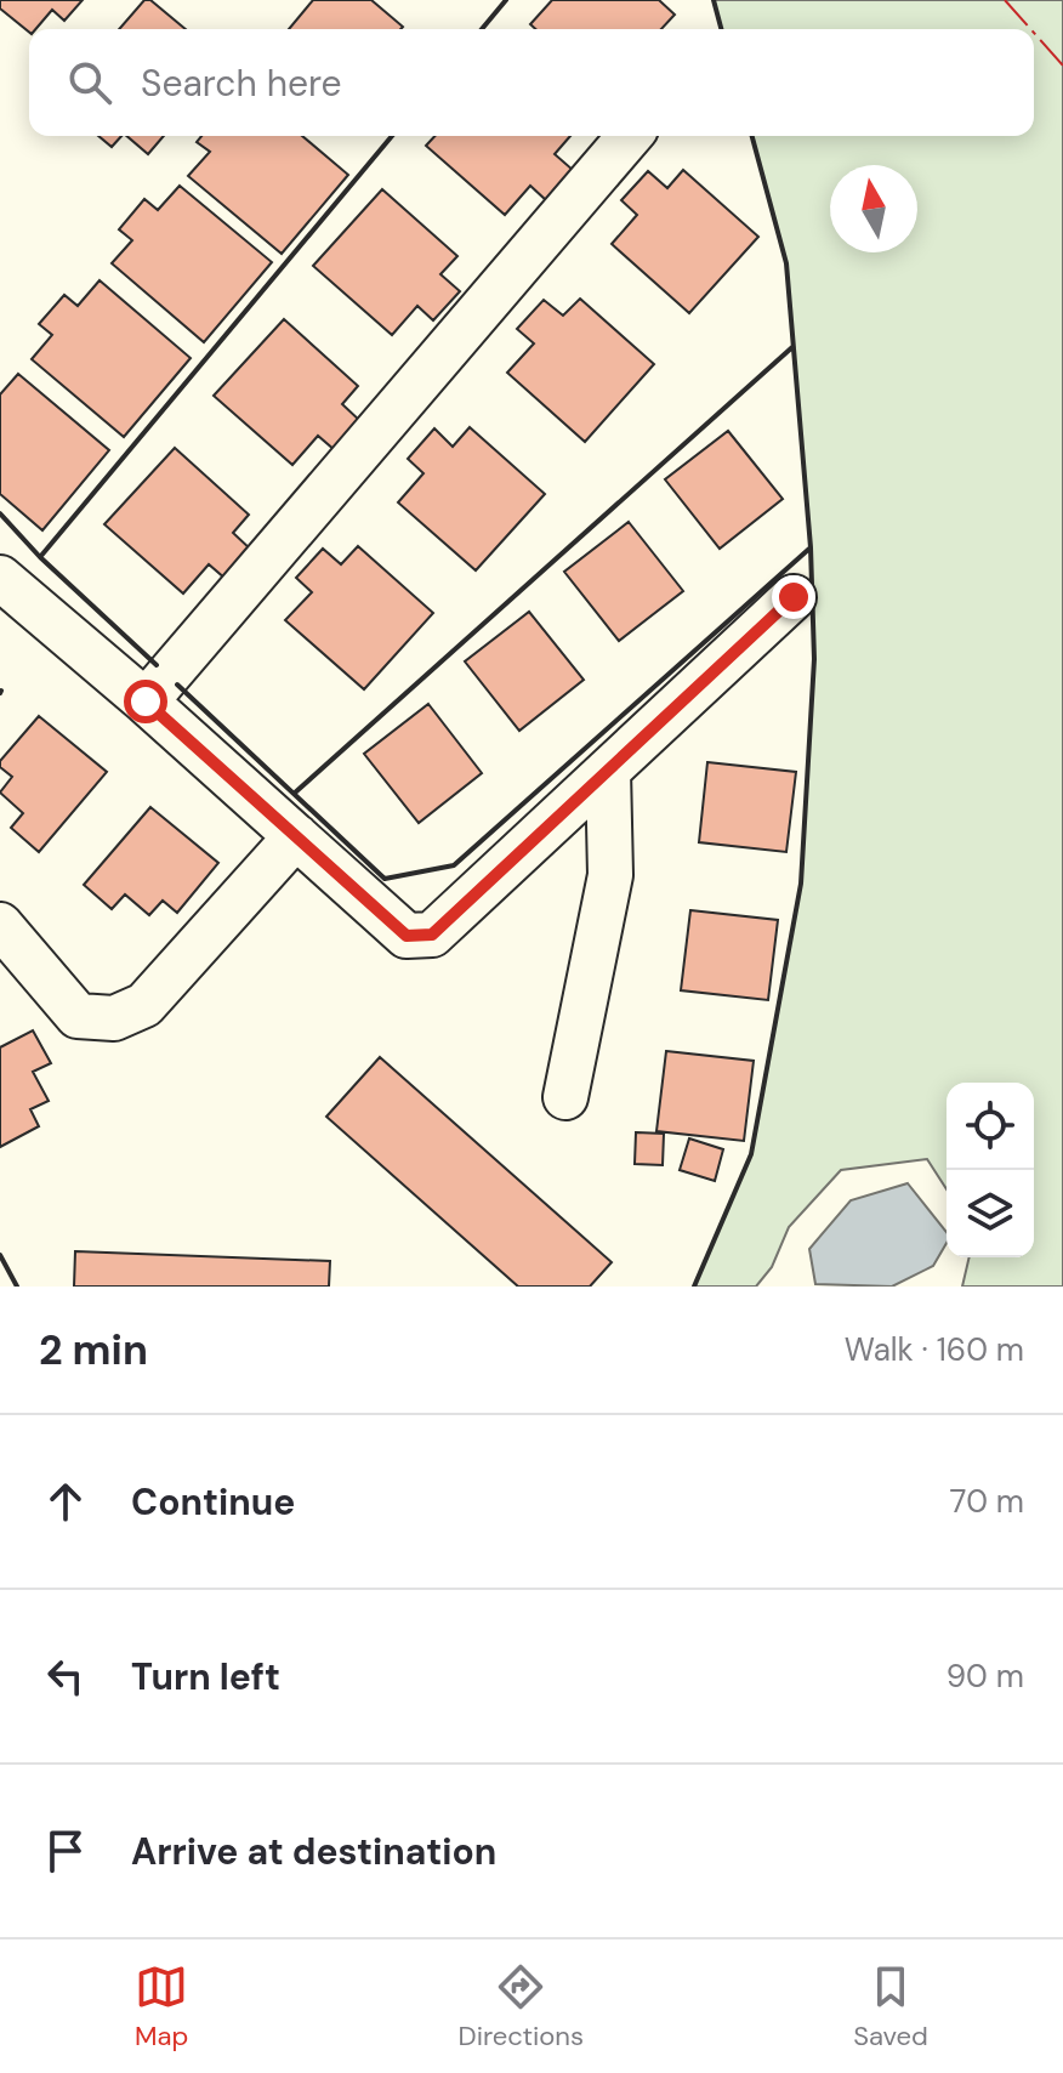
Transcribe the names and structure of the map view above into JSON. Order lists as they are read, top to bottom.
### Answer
{
  "north": "top",
  "page": {
    "search": "Search here",
    "heading": ["2 min", "Walk · 160 m"],
    "list": [
      ["Continue", "70 m"],
      ["Turn left", "90 m"],
      "Arrive at destination"
    ],
    "nav": ["Map", "Directions", "Saved"]
  }
}
